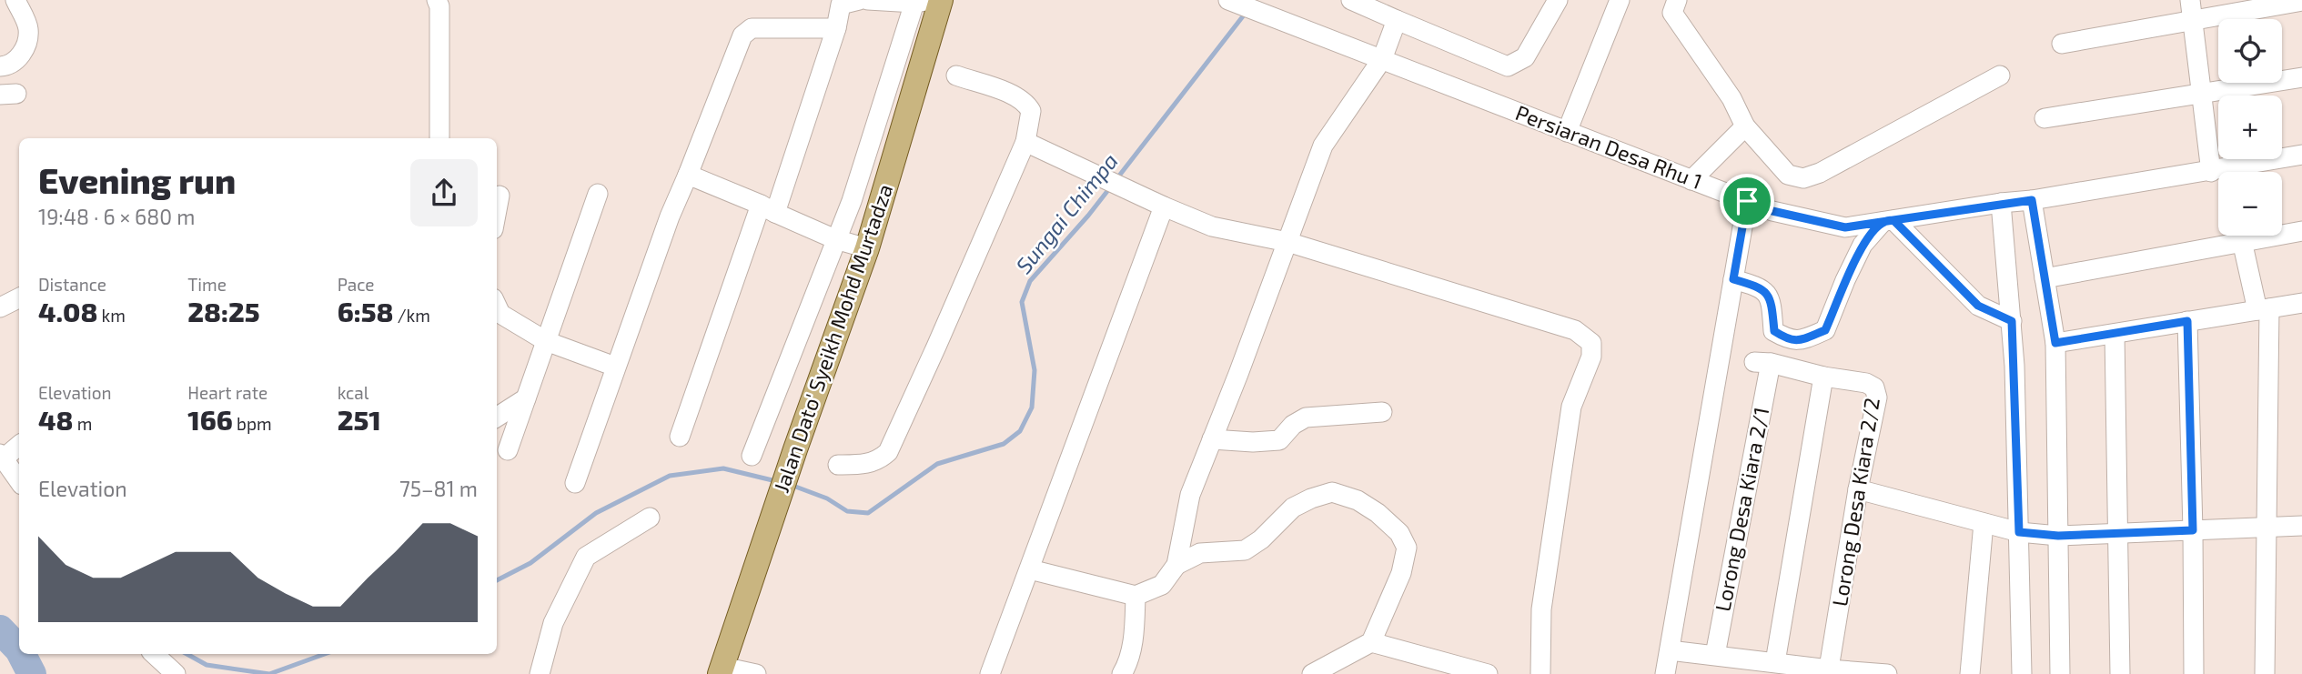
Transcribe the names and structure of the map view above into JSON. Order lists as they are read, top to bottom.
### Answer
{
  "streets": {
    "main road": ["Jalan Dato' Syeikh Mohd Murtadza"],
    "street": ["Persiaran Desa Rhu 1", "Lorong Desa Kiara 2/2", "Lorong Desa Kiara 2/1"]
  },
  "crossings": [
    ["Lorong Desa Kiara 2/2", "Lorong Desa Kiara 2/1"]
  ],
  "water": ["Sungai Chimpa"],
  "page": {
    "map_buttons": ["+", "−"],
    "heading": ["Evening run", "19:48 · 6 × 680 m"],
    "stats": [
      ["Distance", "4.08 km"],
      ["Time", "28:25"],
      ["Pace", "6:58 /km"],
      ["Elevation", "48 m"],
      ["Heart rate", "166 bpm"],
      ["kcal", "251"]
    ],
    "chart": ["Elevation", "75–81 m"]
  }
}
